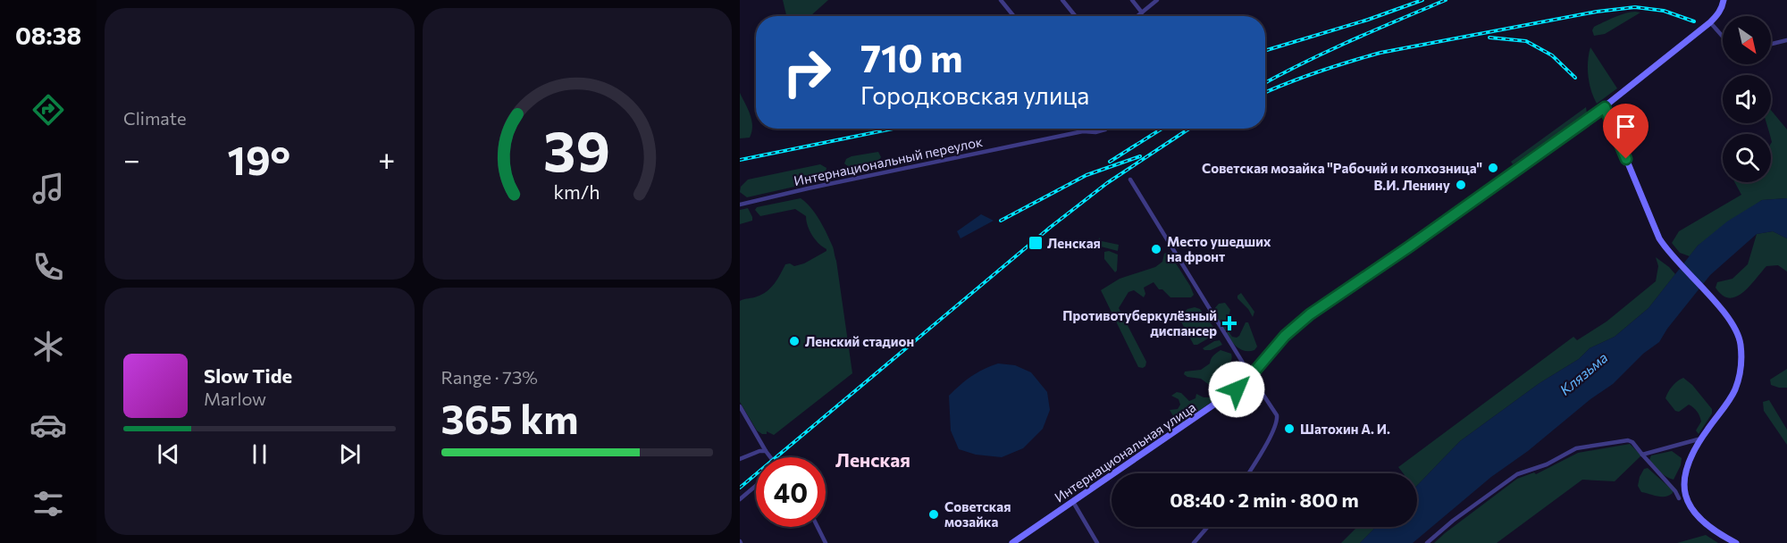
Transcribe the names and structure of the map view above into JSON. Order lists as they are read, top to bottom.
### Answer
{
  "streets": {
    "street": ["Интернациональный переулок", "Интернациональная улица"]
  },
  "districts": ["Ленская"],
  "water": ["Клязьма"],
  "places": {
    "other": [
      "Советская мозайка \"Рабочий и колхозница\"",
      "В.И. Ленину",
      "Место ушедших на фронт",
      "Ленский стадион",
      "Шатохин А. И.",
      "Советская мозайка"
    ],
    "transit": ["Ленская"],
    "health": ["Противотуберкулёзный диспансер"]
  },
  "north": "bottom right",
  "page": {
    "tabs": "08:38",
    "tile": [
      "Climate",
      ["Range · 73%", "365 km"]
    ],
    "turn": ["710 m", "Городковская улица"],
    "heat": ["−", "19°", "+"],
    "song": ["Slow Tide", "Marlow"],
    "limit": "40",
    "trip": "08:40 · 2 min · 800 m",
    "gauge": ["39", "km/h"]
  }
}
